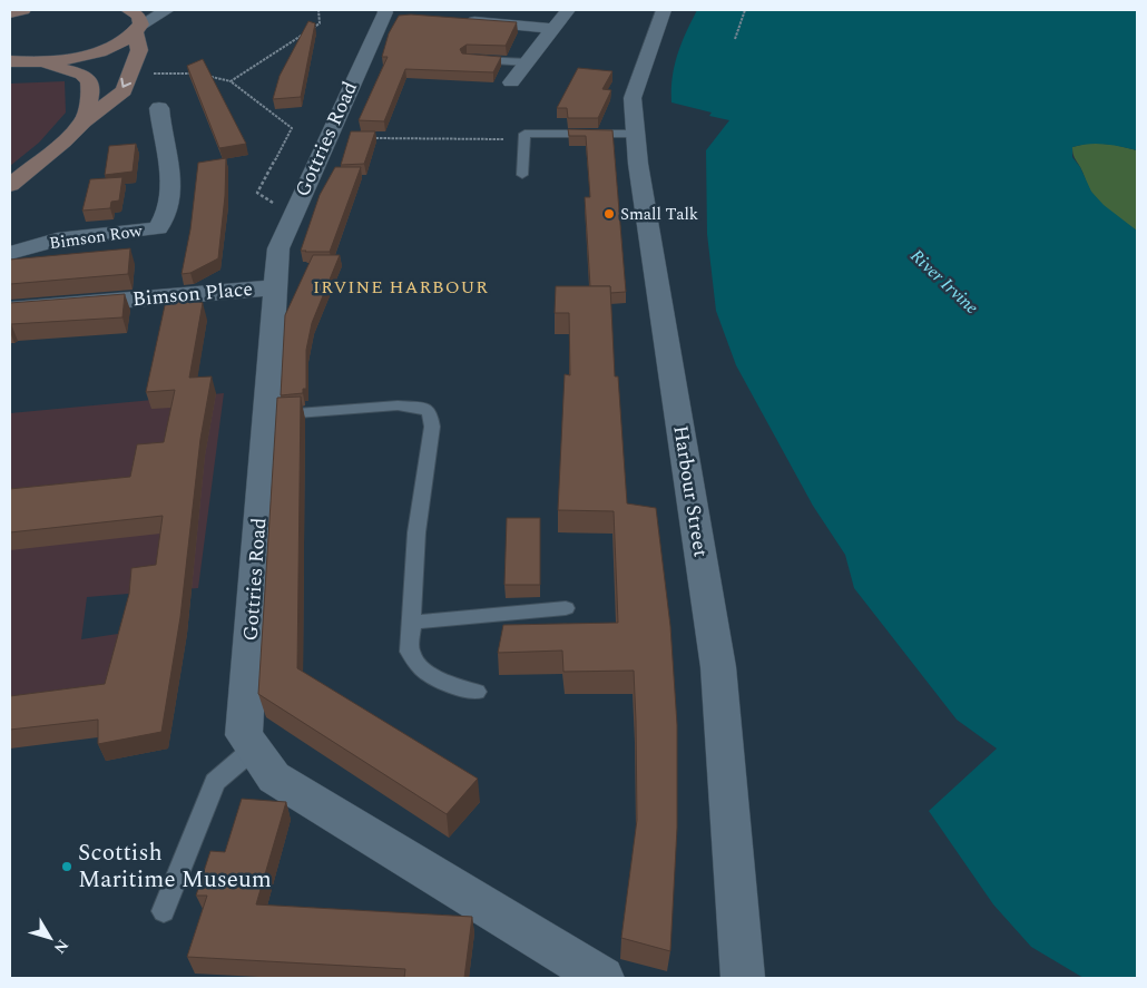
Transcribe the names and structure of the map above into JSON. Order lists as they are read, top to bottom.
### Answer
{
  "streets": {
    "street": [
      "Gottries Road",
      "Bimson Row",
      "Bimson Place",
      "Harbour Street"
    ]
  },
  "crossings": [
    ["Gottries Road", "Bimson Place"]
  ],
  "districts": ["IRVINE HARBOUR"],
  "water": ["River Irvine"],
  "places": ["Small Talk", "Scottish Maritime Museum"],
  "north": "bottom right"
}
